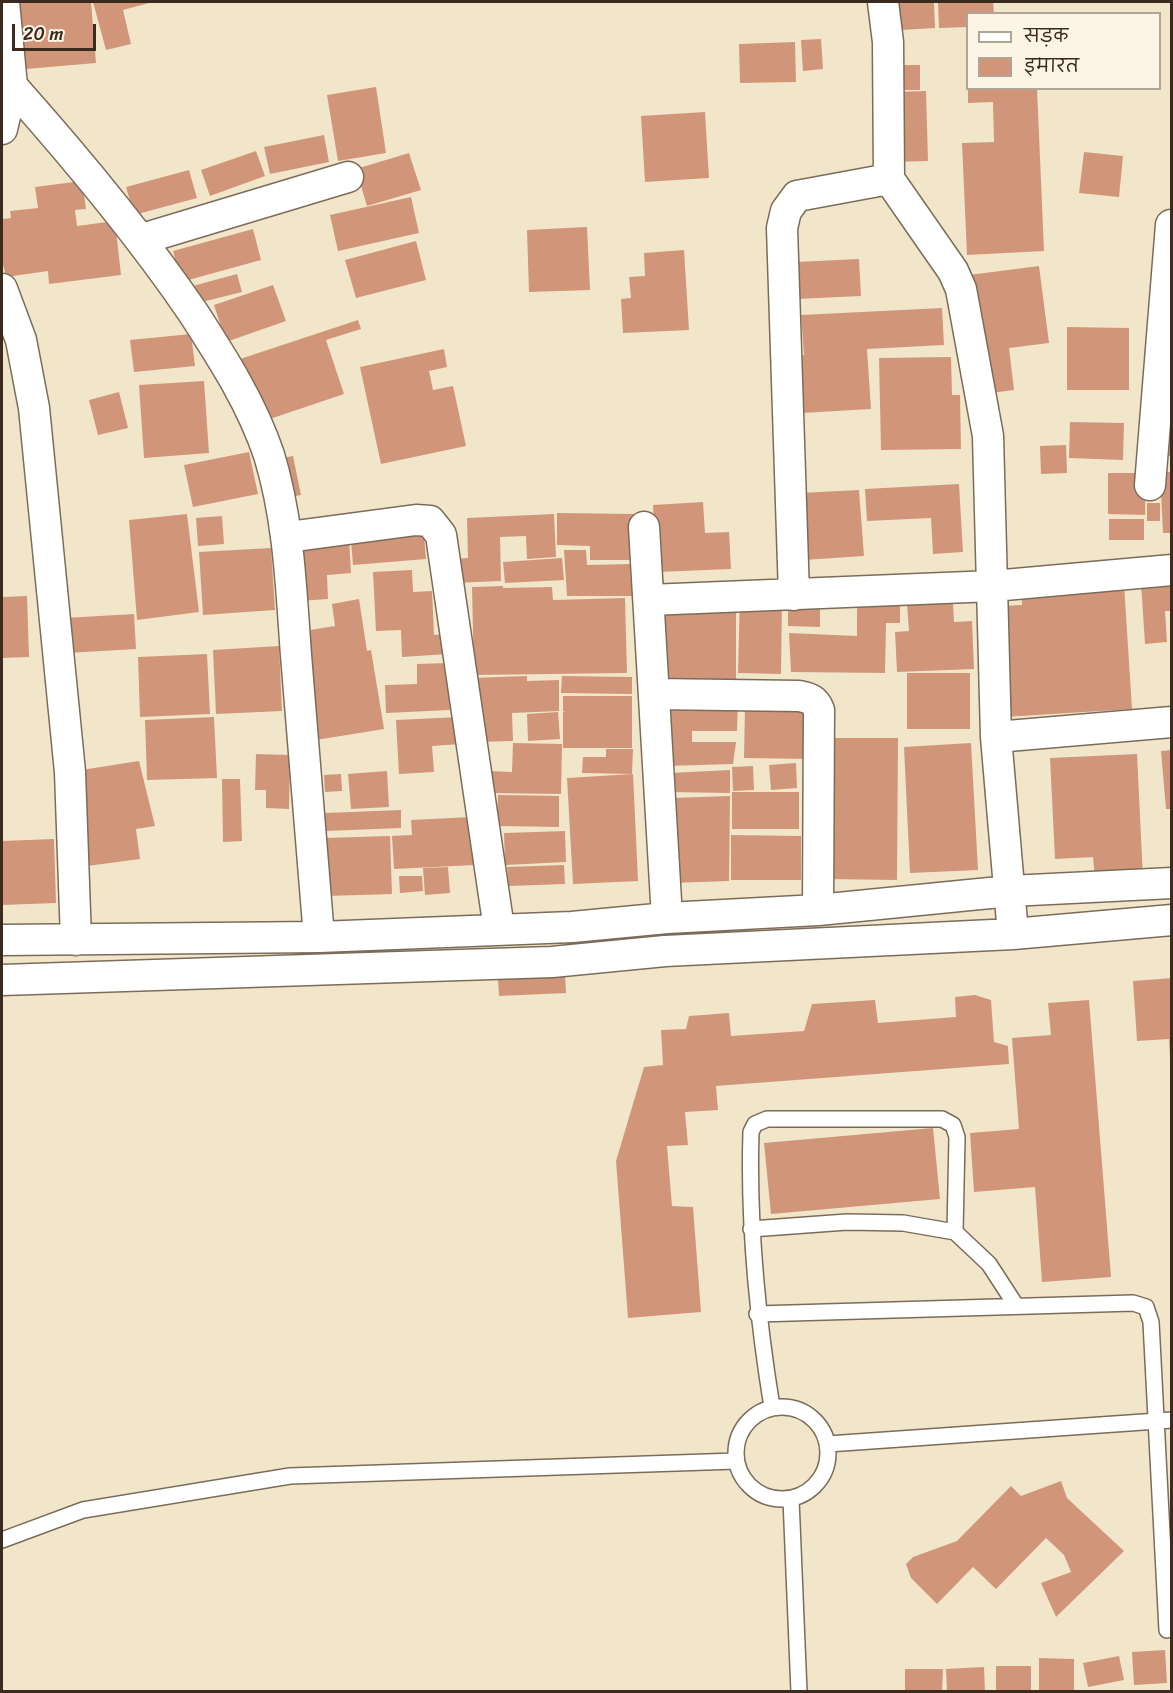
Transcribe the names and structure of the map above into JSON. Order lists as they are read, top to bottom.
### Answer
{
  "legend": ["सड़क", "इमारत"],
  "scale_bar": "20 m"
}
